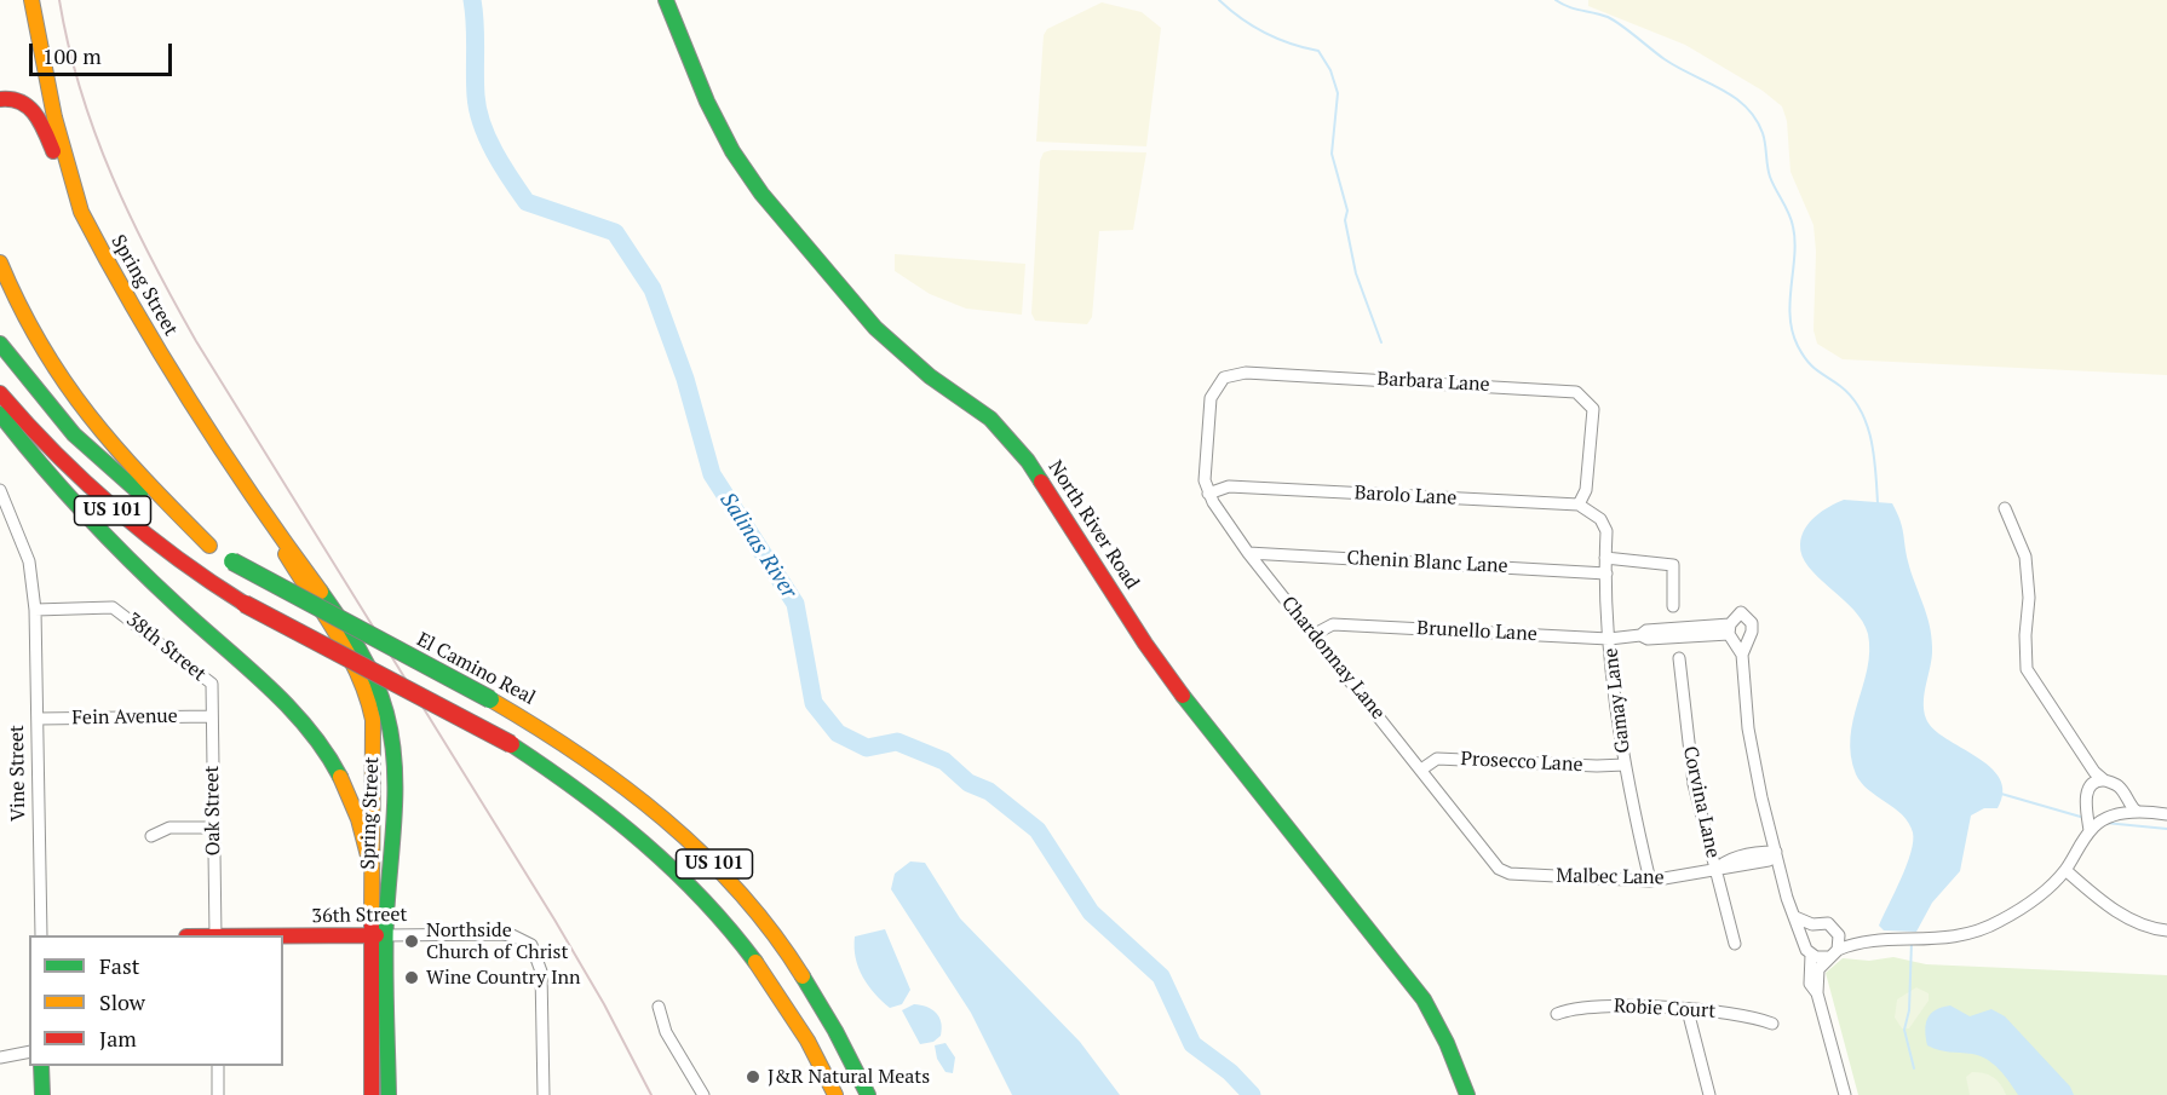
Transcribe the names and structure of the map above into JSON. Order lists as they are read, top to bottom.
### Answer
{
  "streets": {
    "main road": [
      "Spring Street",
      "US 101",
      "North River Road",
      "El Camino Real",
      "36th Street"
    ],
    "street": [
      "Barbara Lane",
      "Barolo Lane",
      "Chenin Blanc Lane",
      "Brunello Lane",
      "38th Street",
      "Chardonnay Lane",
      "Gamay Lane",
      "Fein Avenue",
      "Prosecco Lane",
      "Vine Street",
      "Corvina Lane",
      "Oak Street",
      "Malbec Lane",
      "Robie Court"
    ]
  },
  "crossings": [
    ["Spring Street", "36th Street"],
    ["Barbara Lane", "Barolo Lane"],
    ["Barbara Lane", "Chardonnay Lane"],
    ["Barbara Lane", "Gamay Lane"],
    ["Barolo Lane", "Chardonnay Lane"],
    ["Barolo Lane", "Gamay Lane"],
    ["Chenin Blanc Lane", "Chardonnay Lane"],
    ["Chenin Blanc Lane", "Gamay Lane"],
    ["Brunello Lane", "Chardonnay Lane"],
    ["Brunello Lane", "Gamay Lane"],
    ["38th Street", "Vine Street"],
    ["38th Street", "Oak Street"],
    ["Chardonnay Lane", "Prosecco Lane"],
    ["Chardonnay Lane", "Malbec Lane"],
    ["Gamay Lane", "Prosecco Lane"],
    ["Gamay Lane", "Malbec Lane"],
    ["Fein Avenue", "Vine Street"],
    ["Fein Avenue", "Oak Street"],
    ["Corvina Lane", "Malbec Lane"]
  ],
  "water": ["Salinas River"],
  "places": ["Northside Church of Christ", "Wine Country Inn", "J&R Natural Meats"],
  "legend": ["Fast", "Slow", "Jam"],
  "scale_bar": "100 m"
}
